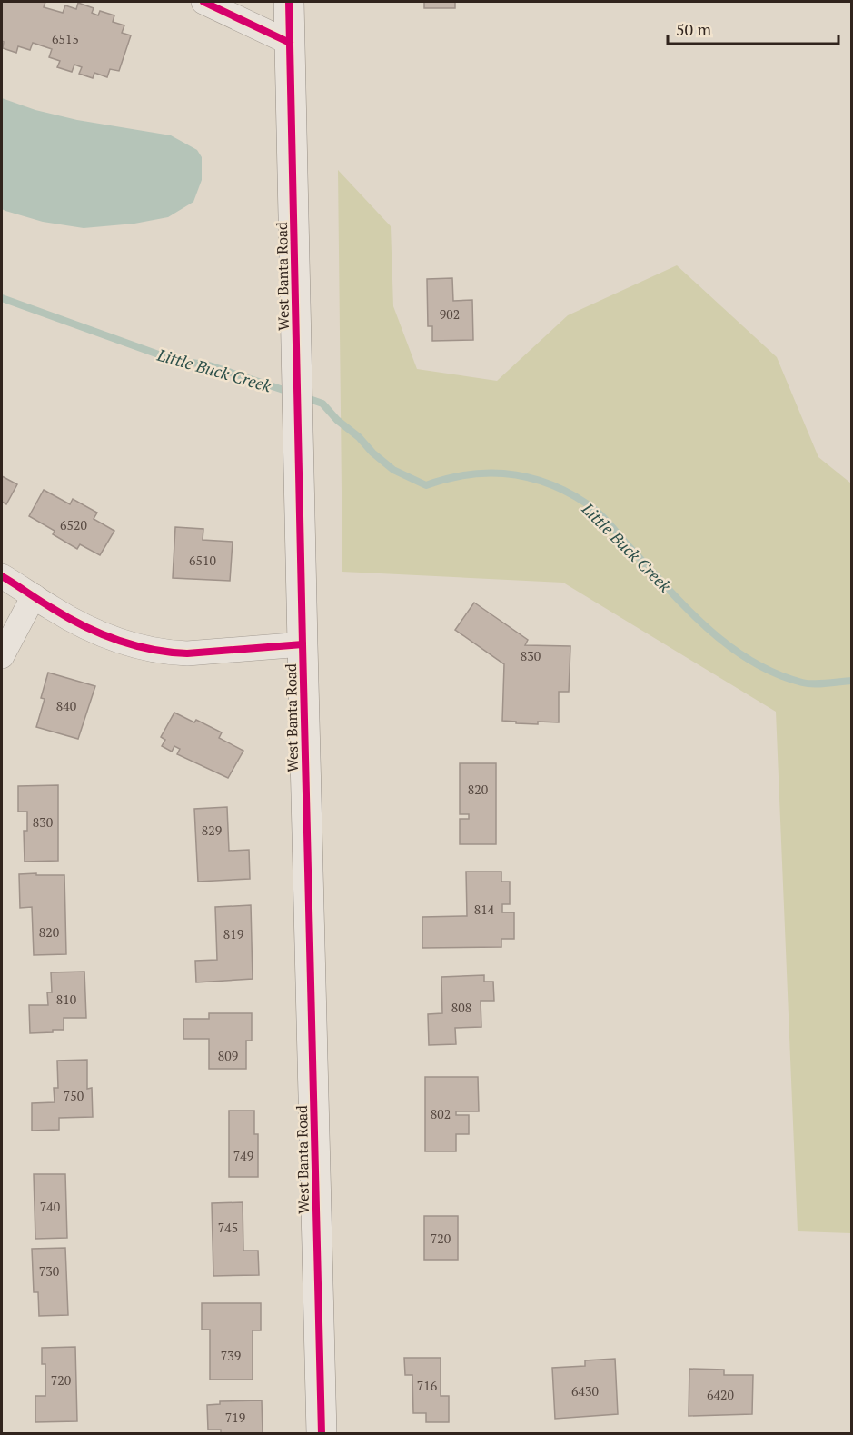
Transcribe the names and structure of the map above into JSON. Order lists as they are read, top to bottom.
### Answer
{
  "streets": {
    "street": ["West Banta Road"]
  },
  "water": ["Little Buck Creek"],
  "house_numbers": [
    "6515",
    "902",
    "6520",
    "6510",
    "830",
    "840",
    "820",
    "830",
    "829",
    "814",
    "820",
    "819",
    "810",
    "808",
    "809",
    "750",
    "802",
    "749",
    "740",
    "745",
    "720",
    "730",
    "739",
    "720",
    "716",
    "6430",
    "6420",
    "719"
  ],
  "scale_bar": "50 m"
}
